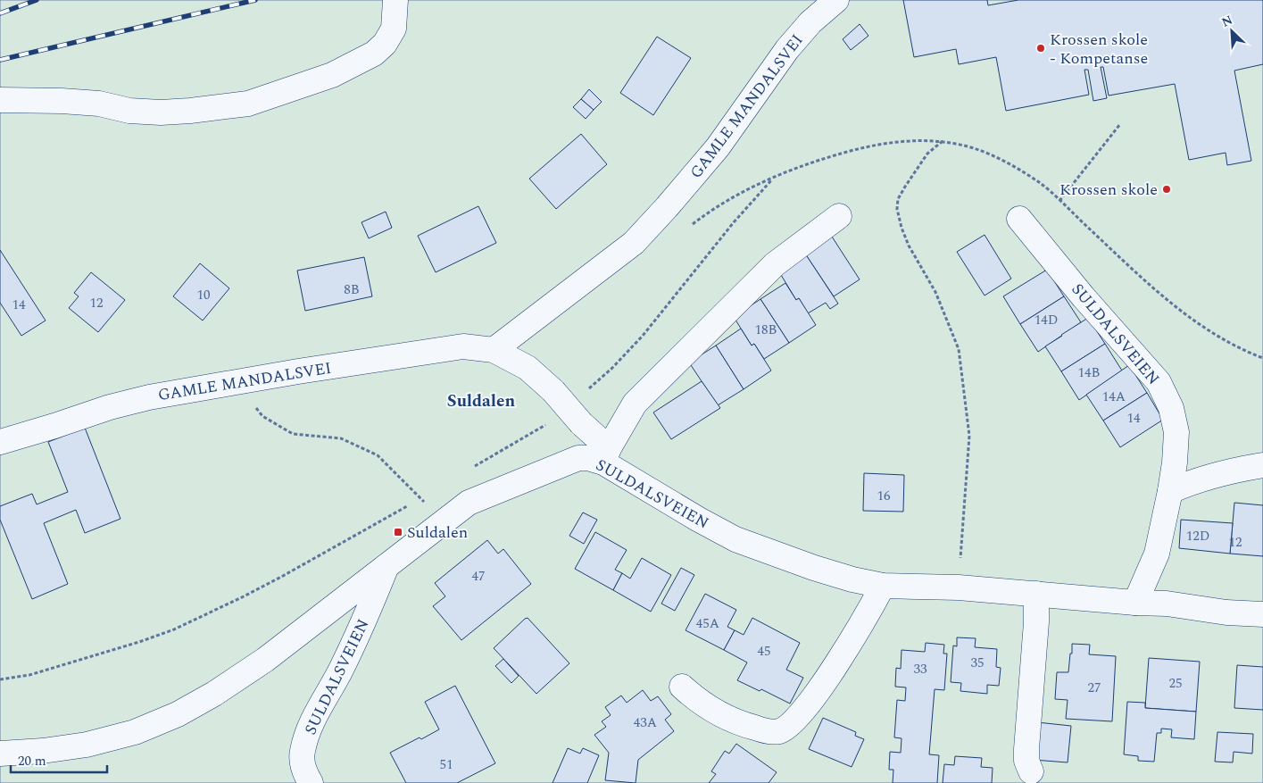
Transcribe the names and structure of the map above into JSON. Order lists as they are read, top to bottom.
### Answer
{
  "streets": {
    "street": ["GAMLE MANDALSVEI", "SULDALSVEIEN"]
  },
  "crossings": [
    ["GAMLE MANDALSVEI", "SULDALSVEIEN"]
  ],
  "districts": ["Suldalen"],
  "places": {
    "other": ["Krossen skole - Kompetanse", "Krossen skole"],
    "transit": ["Suldalen"]
  },
  "house_numbers": [
    "8B",
    "10",
    "12",
    "14",
    "14D",
    "18B",
    "14B",
    "14A",
    "14",
    "16",
    "12D",
    "12",
    "47",
    "45A",
    "45",
    "35",
    "33",
    "25",
    "27",
    "43A",
    "51"
  ],
  "scale_bar": "20 m",
  "north": "top left"
}
